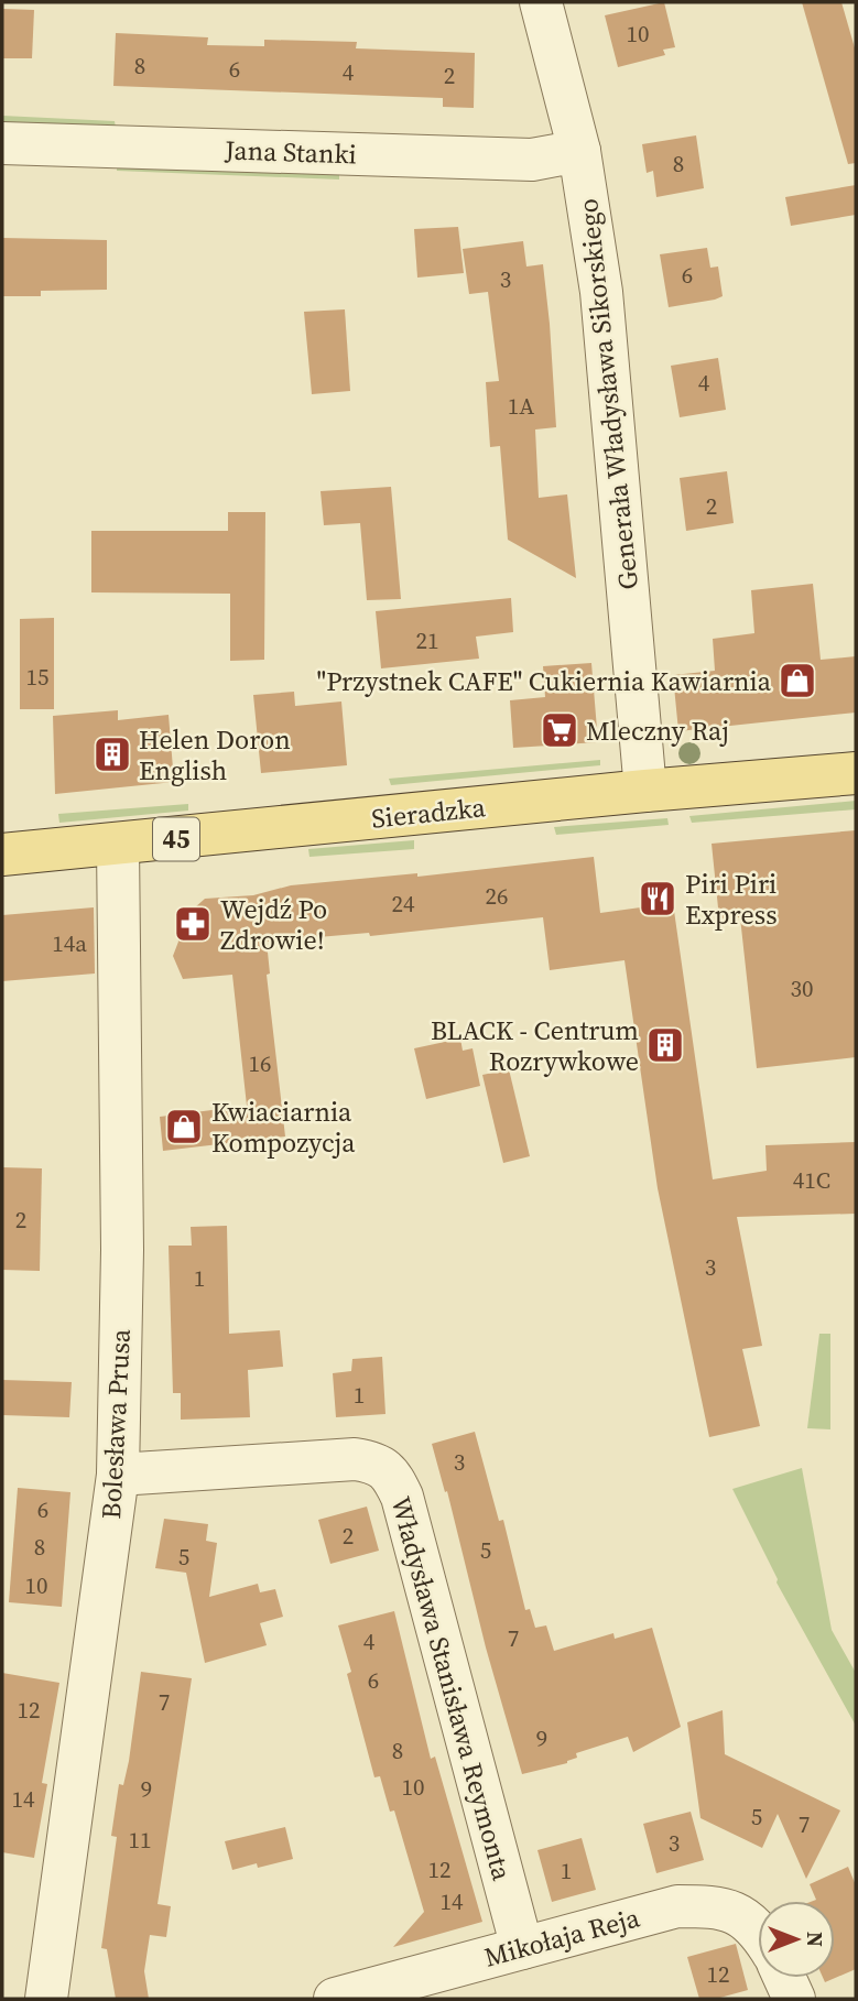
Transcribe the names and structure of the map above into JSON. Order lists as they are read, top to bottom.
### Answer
{
  "streets": {
    "main road": ["Sieradzka", "45"],
    "street": [
      "Jana Stanki",
      "Generała Władysława Sikorskiego",
      "Bolesława Prusa",
      "Władysława Stanisława Reymonta",
      "Mikołaja Reja"
    ]
  },
  "crossings": [
    ["Jana Stanki", "Generała Władysława Sikorskiego"],
    ["Generała Władysława Sikorskiego", "Sieradzka"],
    ["Sieradzka", "Bolesława Prusa"],
    ["Bolesława Prusa", "Władysława Stanisława Reymonta"],
    ["Władysława Stanisława Reymonta", "Mikołaja Reja"]
  ],
  "places": {
    "shop": ["\"Przystnek CAFE\" Cukiernia Kawiarnia", "Kwiaciarnia Kompozycja"],
    "supermarket": ["Mleczny Raj"],
    "building": ["Helen Doron English", "BLACK - Centrum Rozrywkowe"],
    "restaurant": ["Piri Piri Express"],
    "pharmacy": ["Wejdź Po Zdrowie!"]
  },
  "house_numbers": [
    "10",
    "8",
    "6",
    "4",
    "2",
    "8",
    "6",
    "3",
    "4",
    "1A",
    "2",
    "21",
    "15",
    "26",
    "24",
    "14a",
    "30",
    "16",
    "41C",
    "2",
    "3",
    "1",
    "1",
    "3",
    "6",
    "2",
    "8",
    "5",
    "5",
    "10",
    "7",
    "4",
    "6",
    "7",
    "12",
    "9",
    "8",
    "10",
    "9",
    "14",
    "5",
    "7",
    "11",
    "3",
    "12",
    "1",
    "14",
    "12"
  ],
  "north": "right"
}
